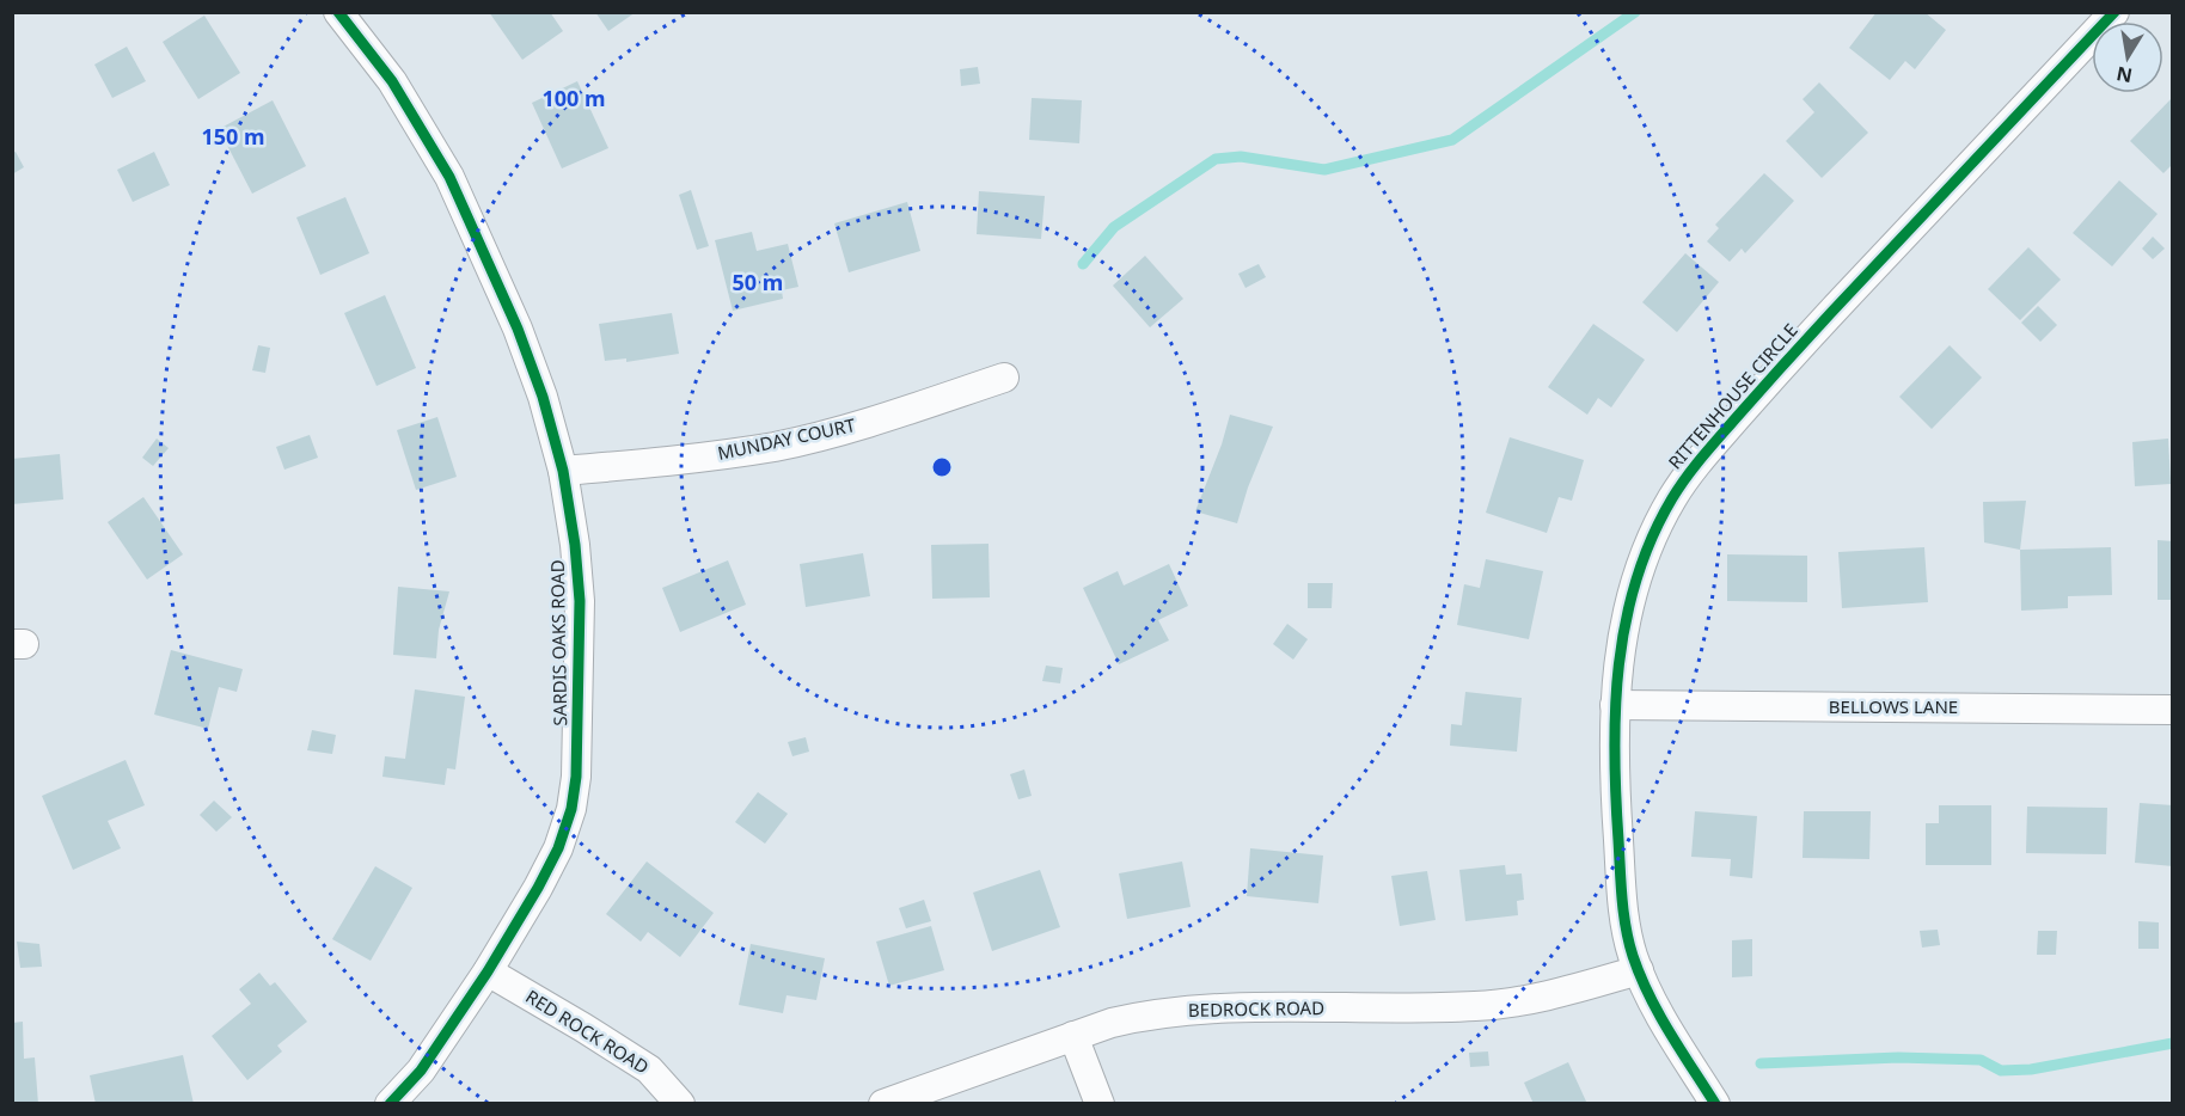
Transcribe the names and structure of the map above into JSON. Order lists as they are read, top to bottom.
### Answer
{
  "streets": {
    "street": [
      "RITTENHOUSE CIRCLE",
      "MUNDAY COURT",
      "SARDIS OAKS ROAD",
      "BELLOWS LANE",
      "BEDROCK ROAD",
      "RED ROCK ROAD"
    ]
  },
  "crossings": [
    ["RITTENHOUSE CIRCLE", "BELLOWS LANE"],
    ["RITTENHOUSE CIRCLE", "BEDROCK ROAD"],
    ["MUNDAY COURT", "SARDIS OAKS ROAD"],
    ["SARDIS OAKS ROAD", "RED ROCK ROAD"]
  ],
  "north": "bottom",
  "rings": ["100 m", "150 m", "50 m"]
}
